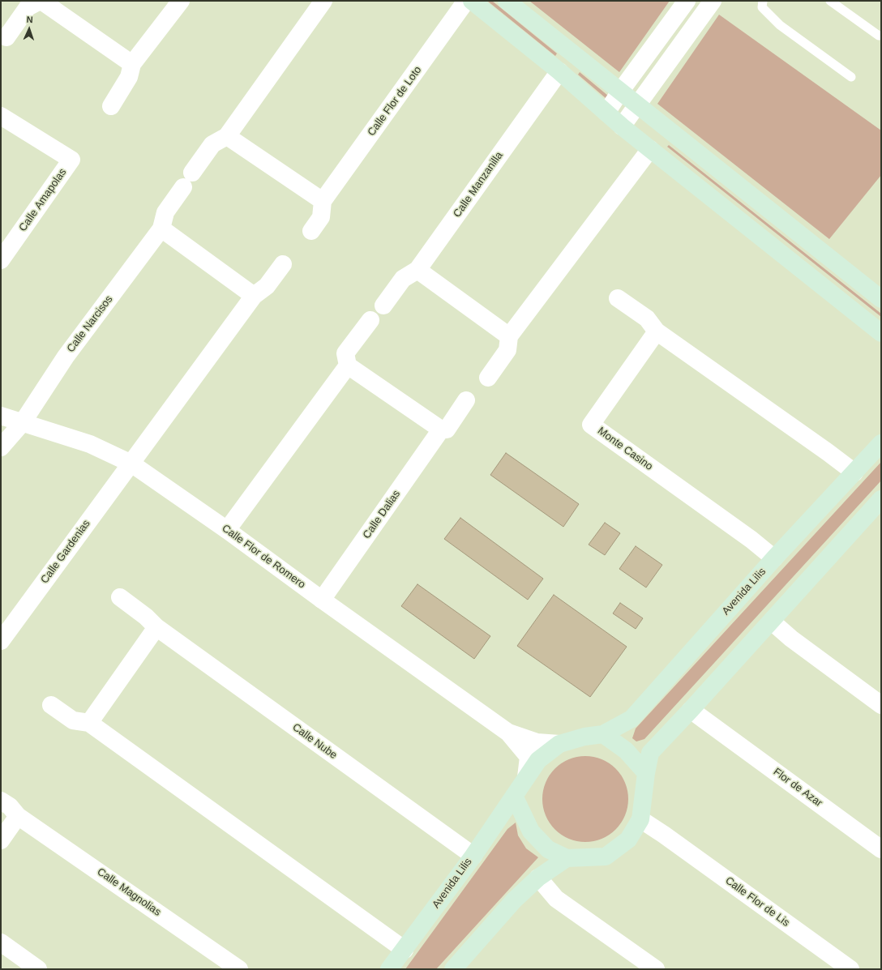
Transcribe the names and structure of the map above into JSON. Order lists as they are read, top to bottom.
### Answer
{
  "streets": {
    "main road": ["Avenida Lilis"],
    "street": [
      "Calle Flor de Loto",
      "Calle Manzanilla",
      "Calle Amapolas",
      "Calle Narcisos",
      "Monte Casino",
      "Calle Dalias",
      "Calle Gardenias",
      "Calle Flor de Romero",
      "Calle Nube",
      "Flor de Azar",
      "Calle Magnolias",
      "Calle Flor de Lis"
    ]
  },
  "crossings": [
    ["Calle Narcisos", "Calle Flor de Romero"],
    ["Monte Casino", "Avenida Lilis"],
    ["Calle Dalias", "Calle Flor de Romero"],
    ["Calle Gardenias", "Calle Flor de Romero"],
    ["Calle Flor de Romero", "Avenida Lilis"],
    ["Avenida Lilis", "Calle Nube"]
  ],
  "north": "top"
}
